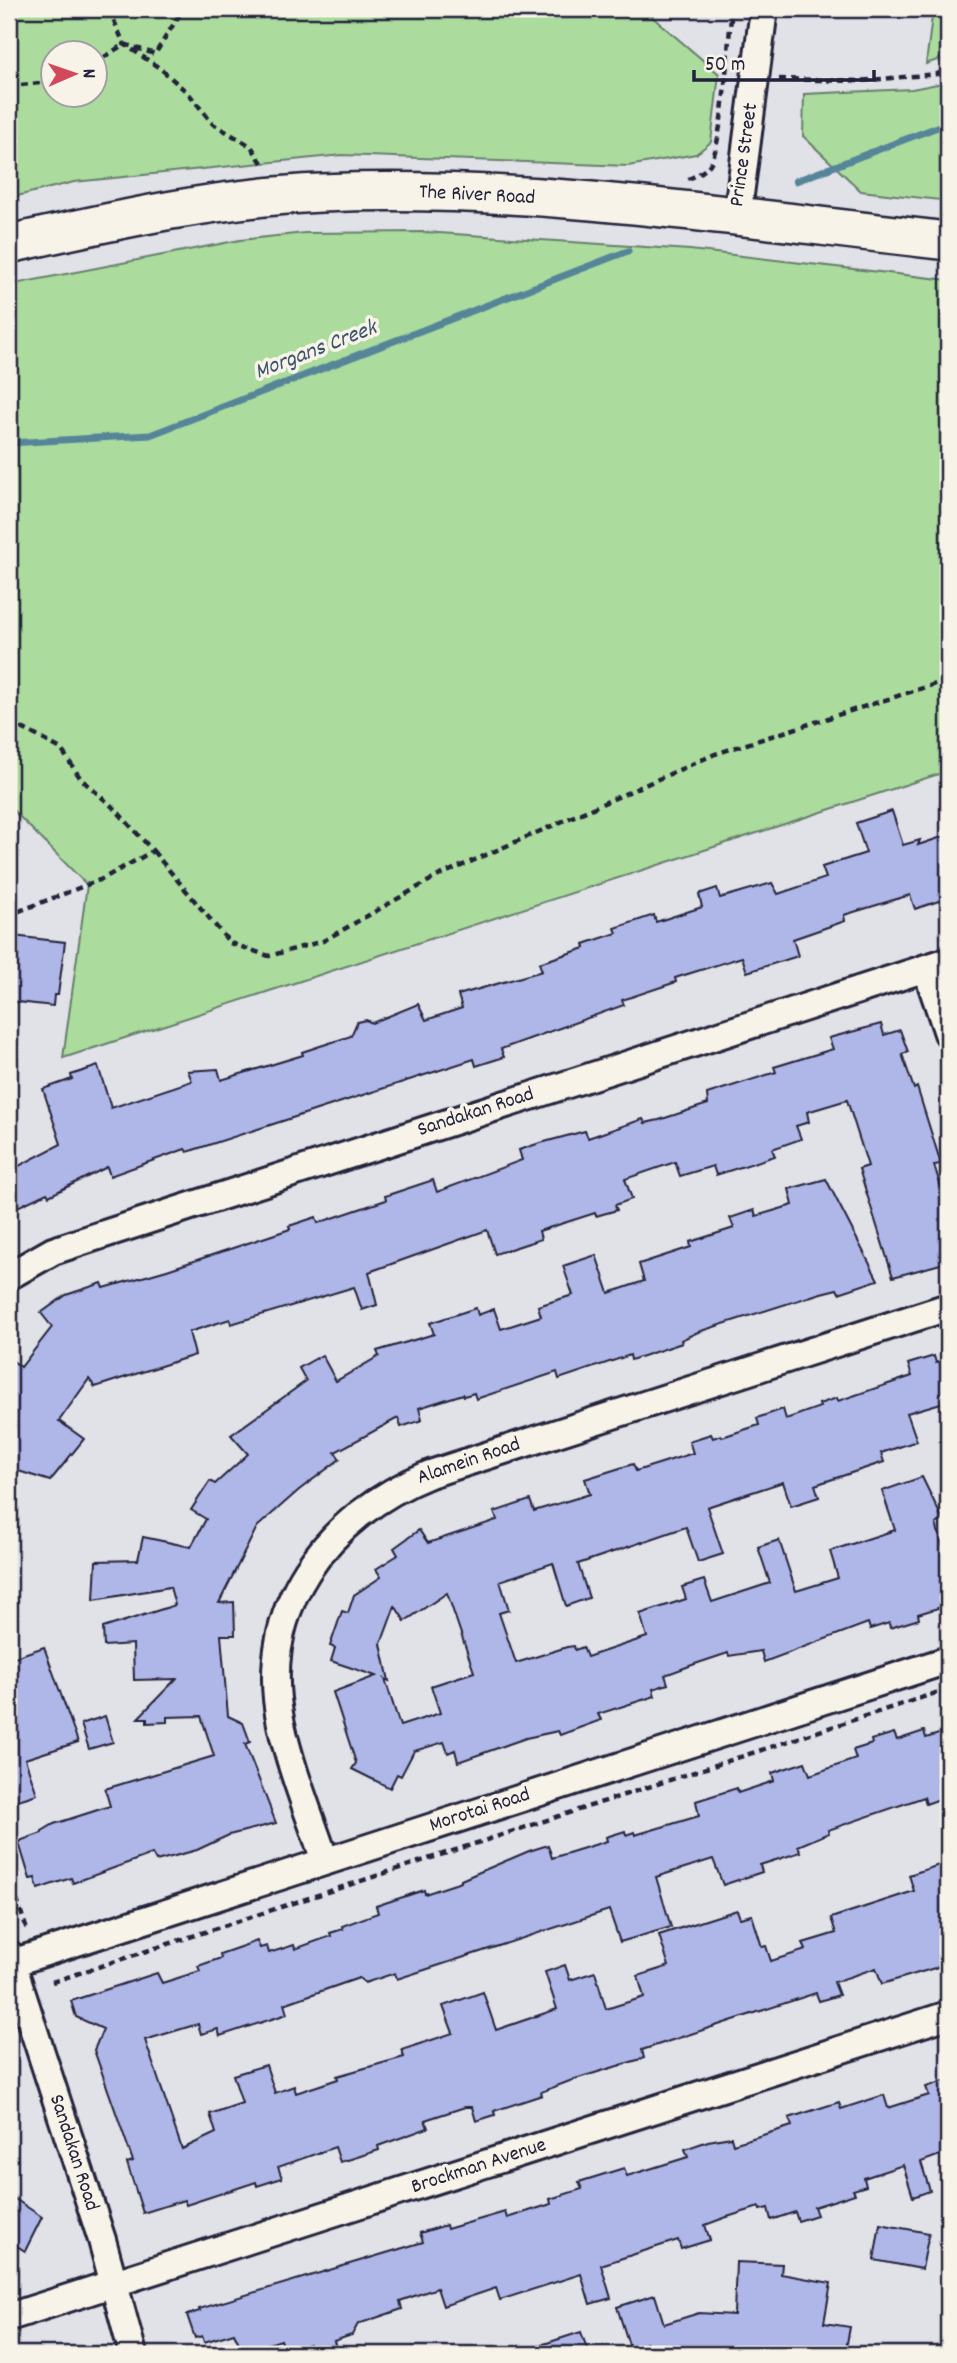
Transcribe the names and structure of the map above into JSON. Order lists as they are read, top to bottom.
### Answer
{
  "streets": {
    "main road": ["The River Road"],
    "street": [
      "Prince Street",
      "Sandakan Road",
      "Alamein Road",
      "Morotai Road",
      "Brockman Avenue"
    ]
  },
  "crossings": [
    ["Prince Street", "The River Road"],
    ["Sandakan Road", "Morotai Road"],
    ["Sandakan Road", "Brockman Avenue"],
    ["Alamein Road", "Morotai Road"]
  ],
  "water": ["Morgans Creek"],
  "scale_bar": "50 m",
  "north": "right"
}
